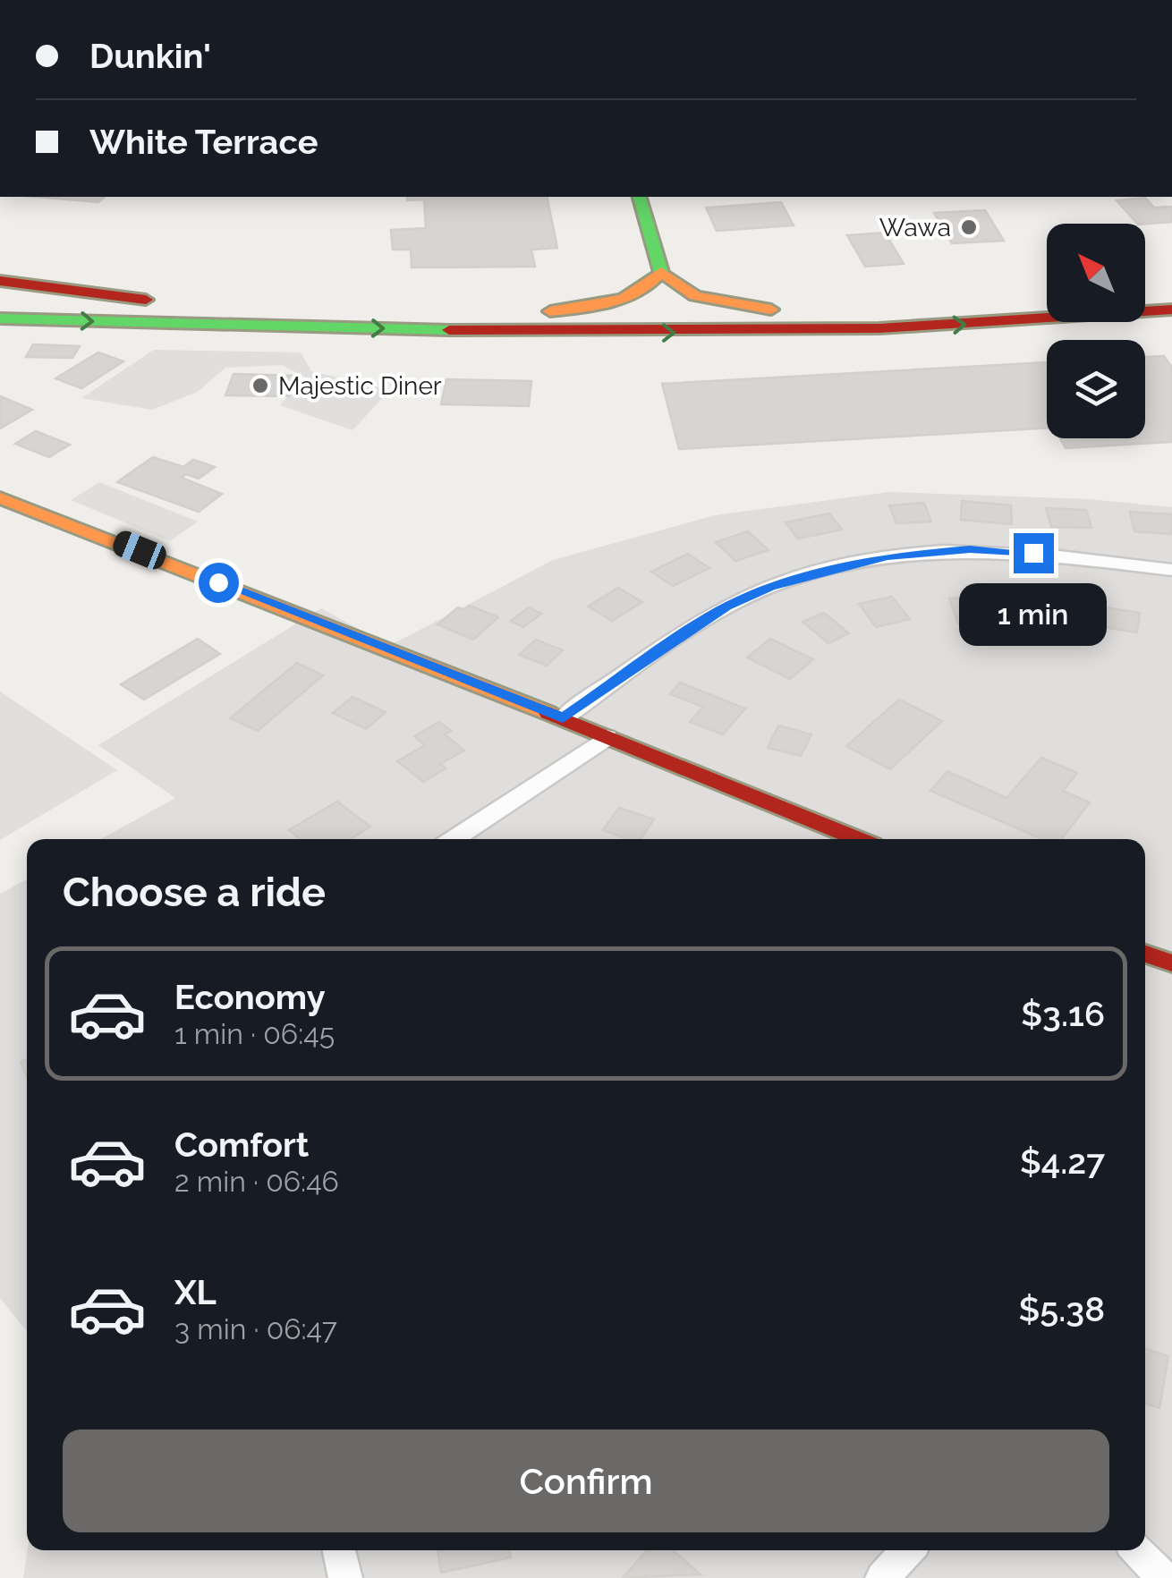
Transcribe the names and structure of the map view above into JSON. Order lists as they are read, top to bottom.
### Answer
{
  "places": ["Wawa", "Majestic Diner"],
  "north": "top left",
  "page": {
    "banner": ["Dunkin'", "White Terrace"],
    "bubble": "1 min",
    "heading": "Choose a ride",
    "list": [
      {
        "name": "Economy",
        "note": "1 min · 06:45",
        "value": "$3.16"
      },
      {
        "name": "Comfort",
        "note": "2 min · 06:46",
        "value": "$4.27"
      },
      {
        "name": "XL",
        "note": "3 min · 06:47",
        "value": "$5.38"
      }
    ],
    "buttons": "Confirm"
  }
}
